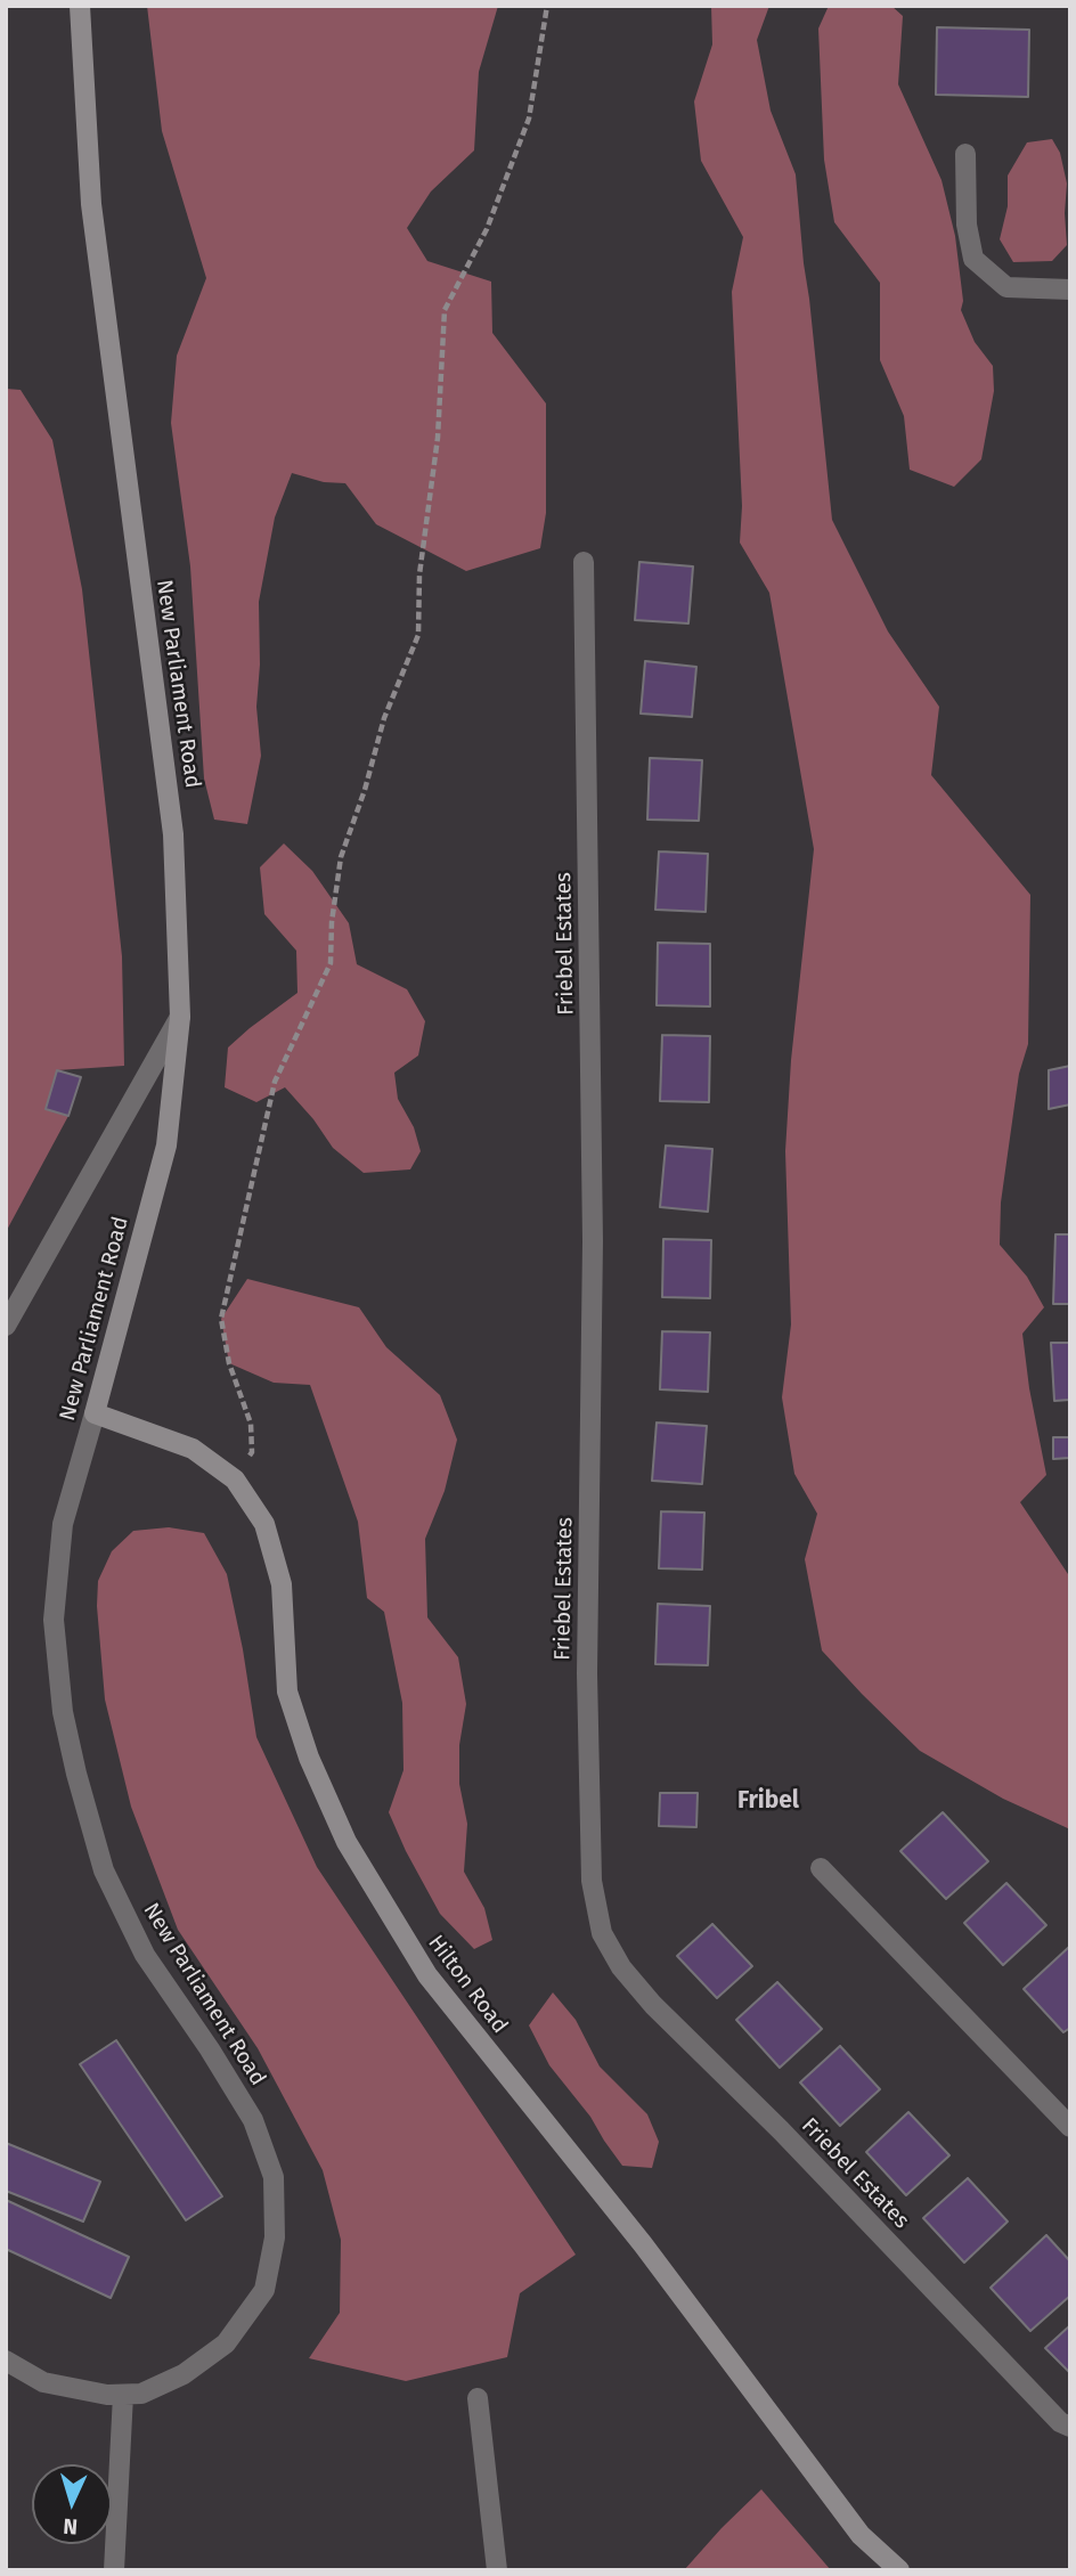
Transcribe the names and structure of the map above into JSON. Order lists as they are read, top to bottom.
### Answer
{
  "streets": {
    "street": ["New Parliament Road", "Friebel Estates", "Hilton Road"]
  },
  "crossings": [
    ["New Parliament Road", "Hilton Road"]
  ],
  "districts": ["Fribel"],
  "north": "bottom"
}
